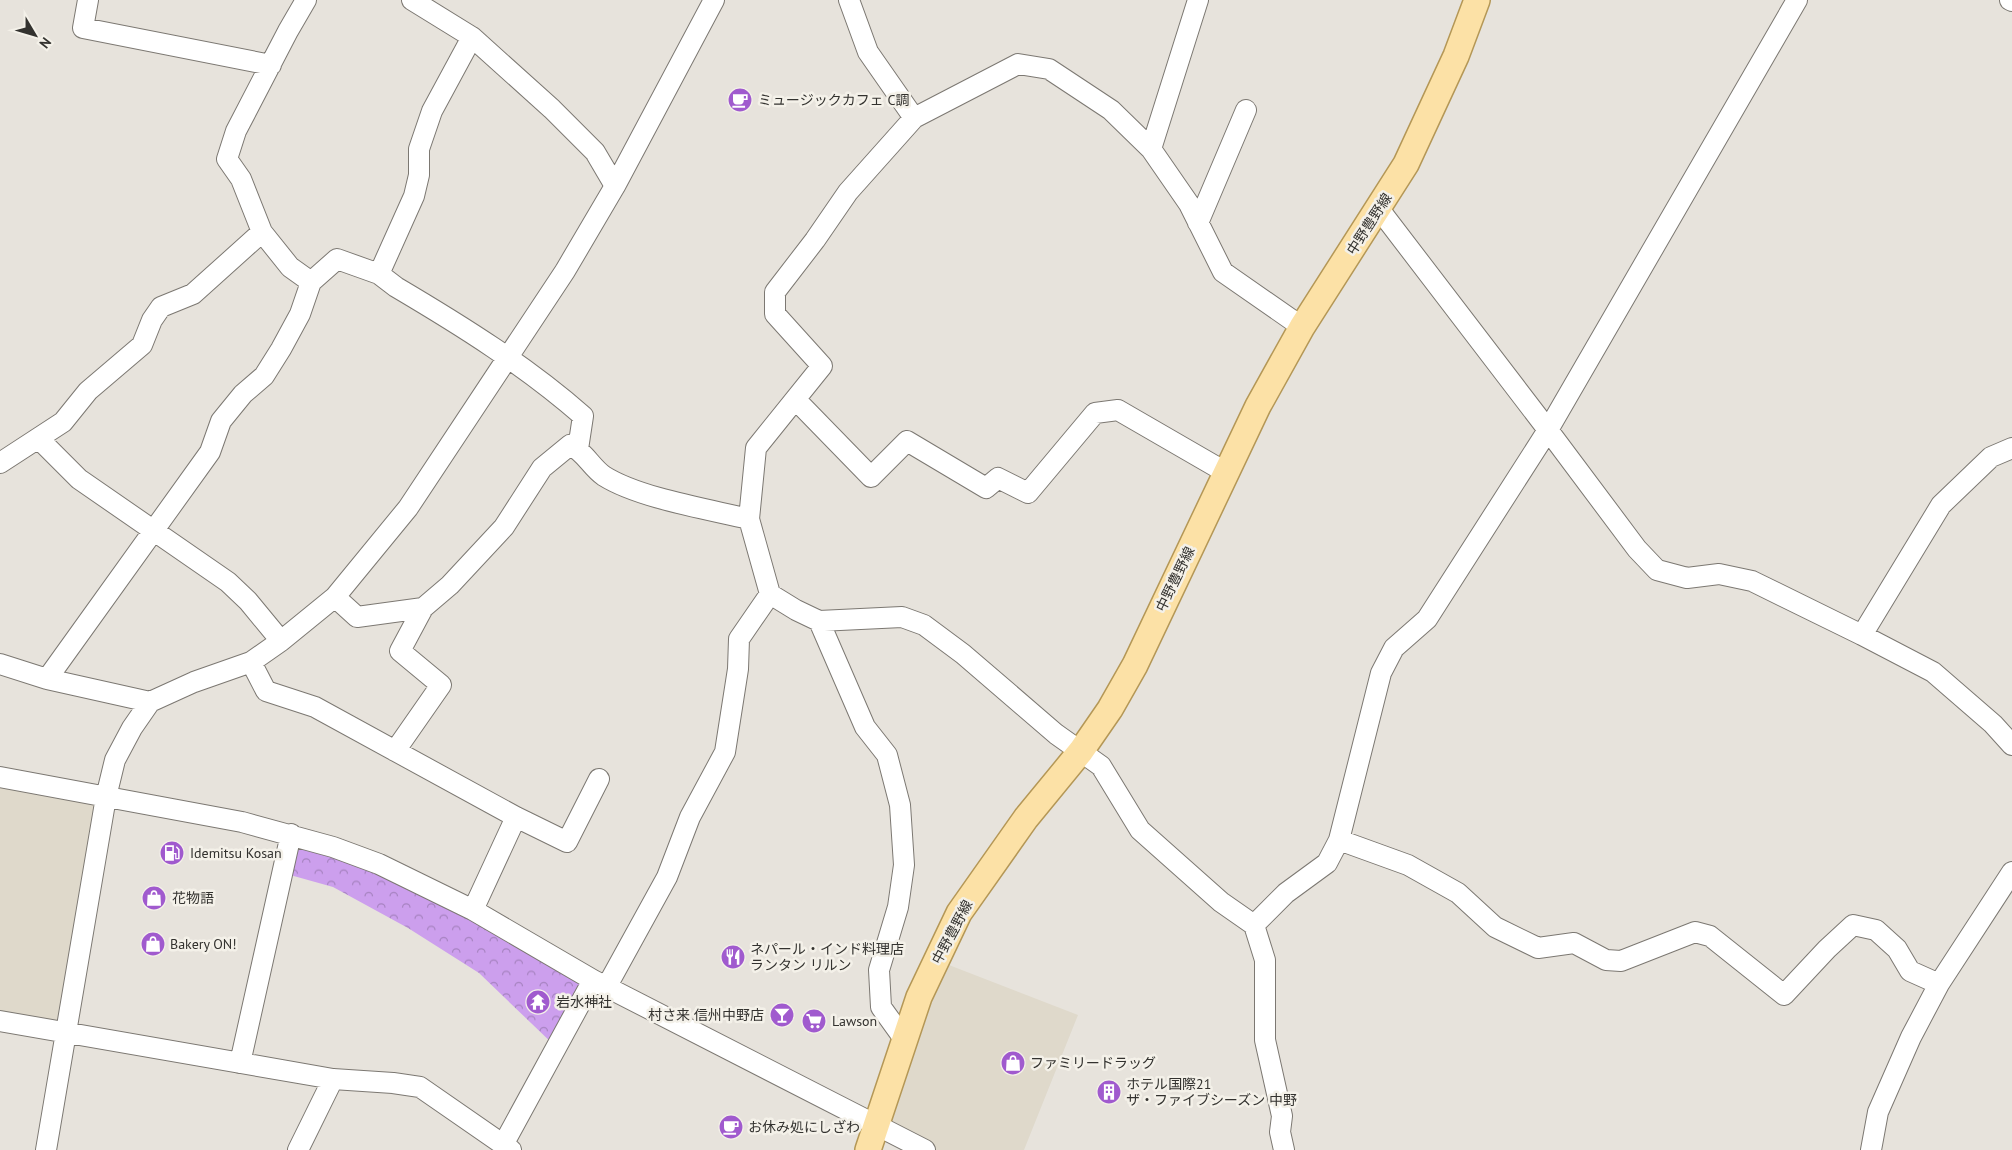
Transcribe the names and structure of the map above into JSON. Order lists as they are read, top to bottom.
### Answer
{
  "streets": {
    "main road": ["中野豊野線"]
  },
  "places": {
    "cafe": ["ミュージックカフェ C調", "お休み処にしざわ"],
    "fuel station": ["Idemitsu Kosan"],
    "shop": ["花物語", "Bakery ON!", "ファミリードラッグ"],
    "restaurant": ["ネパール・インド料理店 ランタン リルン"],
    "temple": ["岩水神社"],
    "bar": ["村さ来 信州中野店"],
    "supermarket": ["Lawson"],
    "building": ["ホテル国際21 ザ・ファイブシーズン 中野"]
  },
  "north": "bottom right"
}
